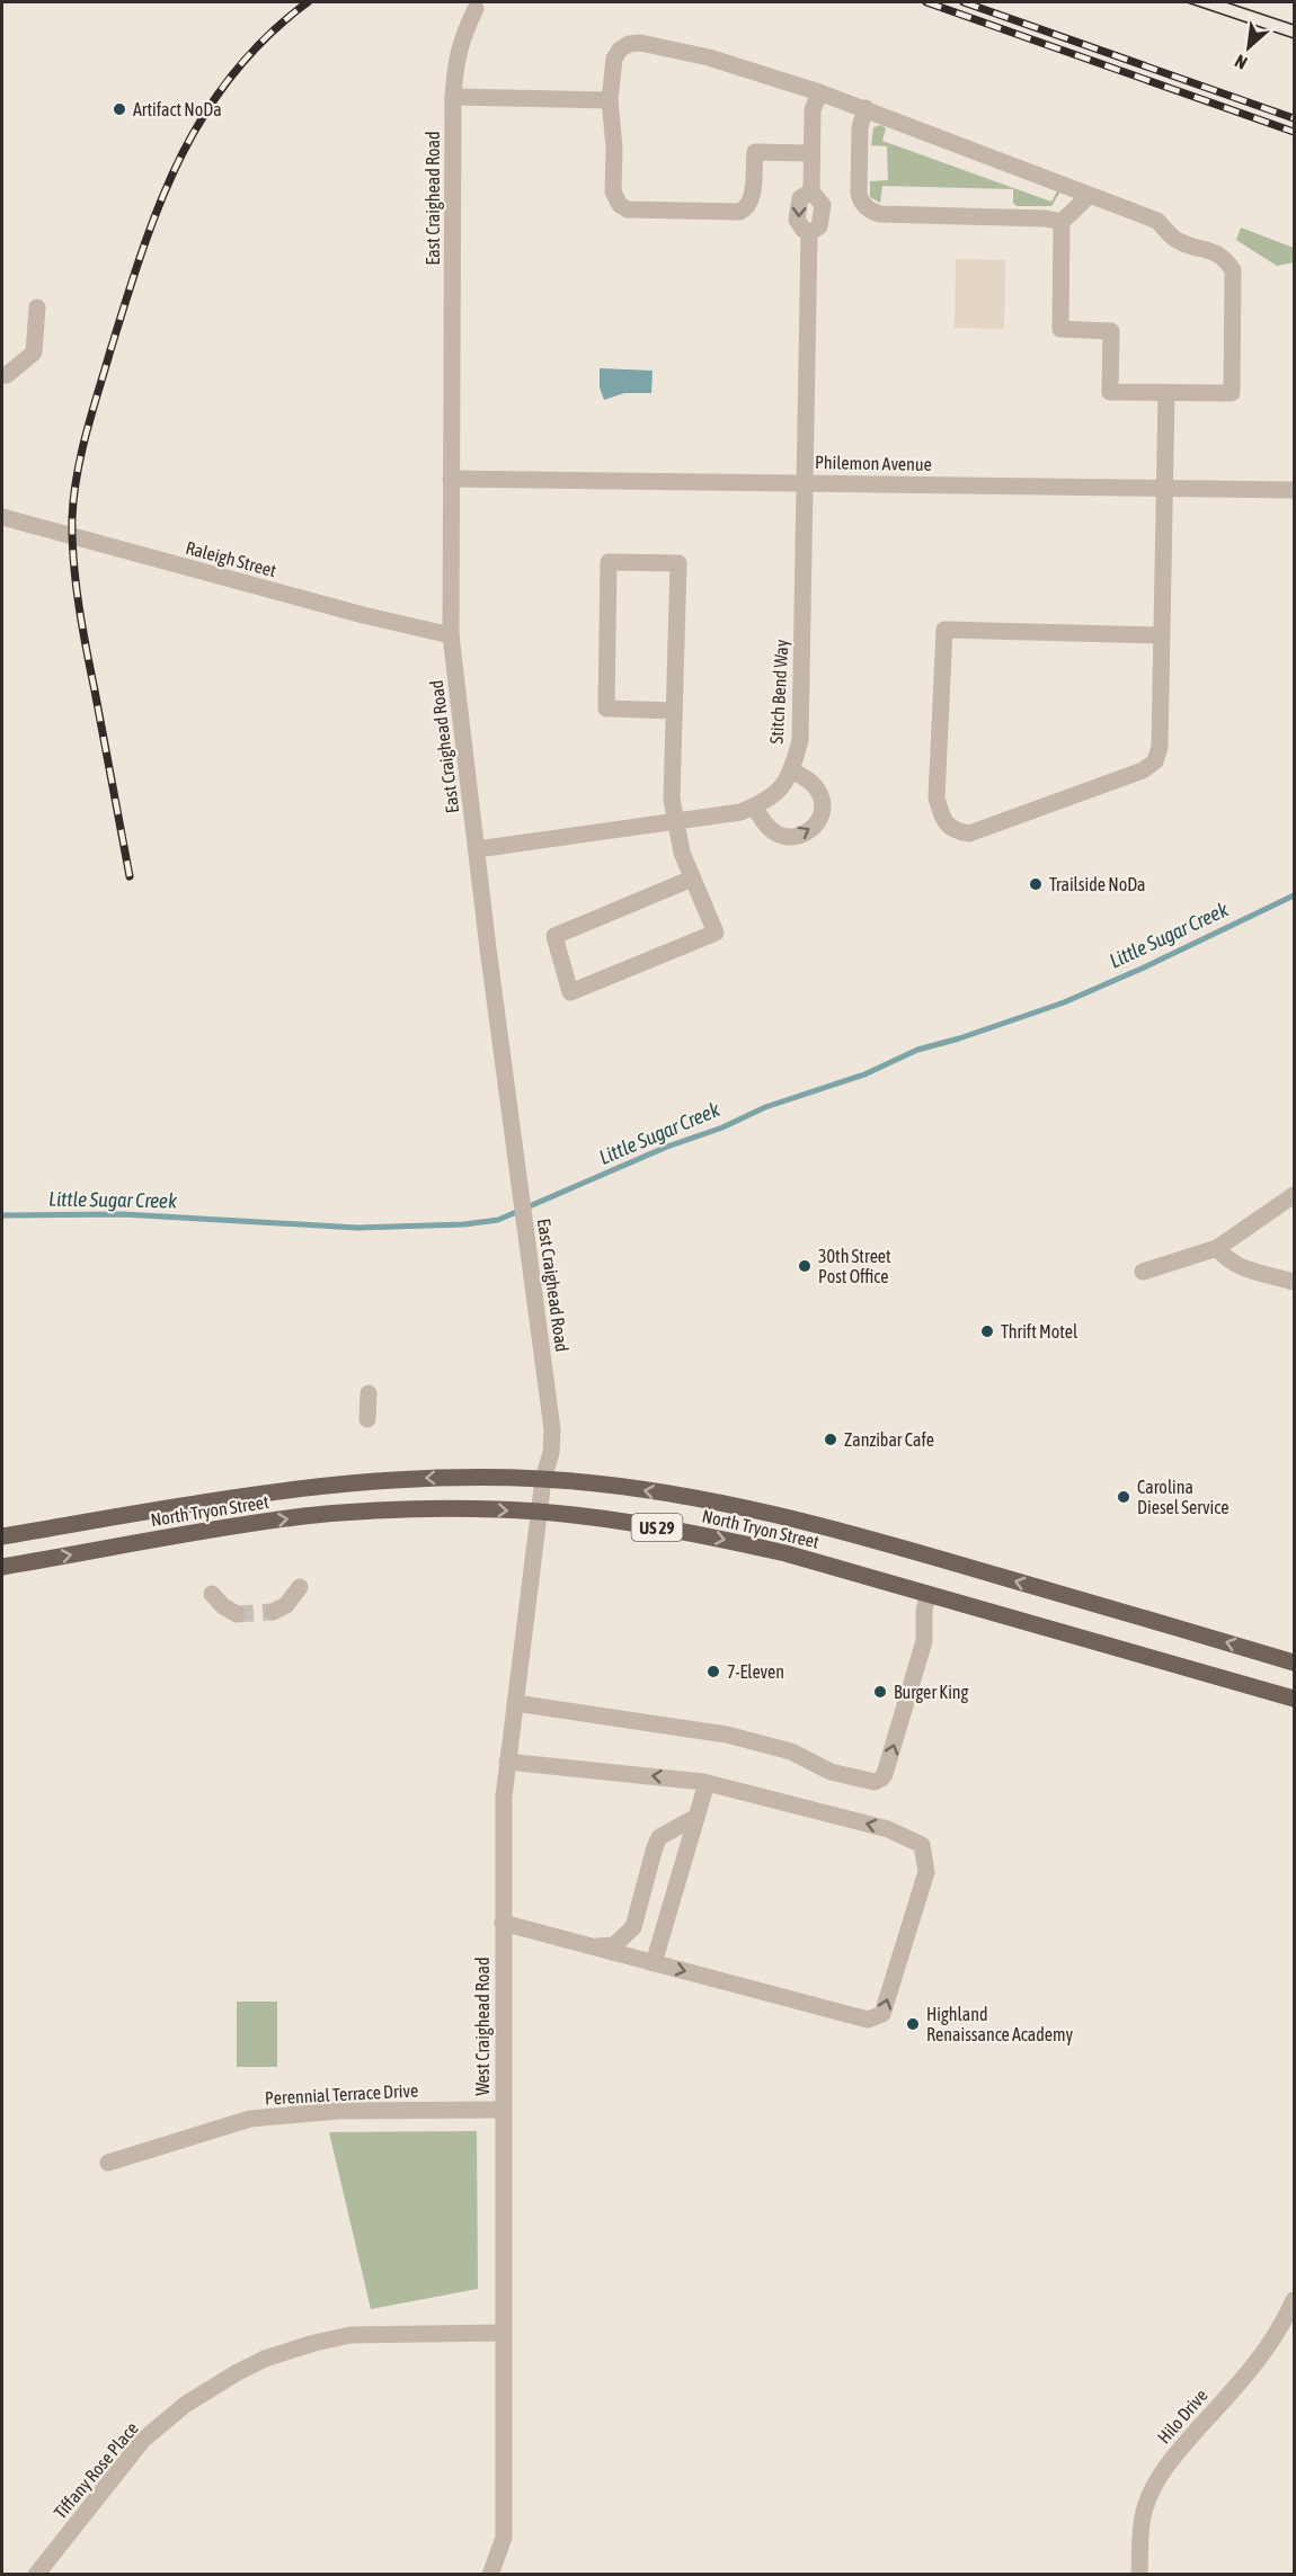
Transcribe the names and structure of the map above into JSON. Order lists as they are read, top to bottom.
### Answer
{
  "streets": {
    "main road": ["North Tryon Street", "US 29"],
    "street": [
      "East Craighead Road",
      "Philemon Avenue",
      "Raleigh Street",
      "Stitch Bend Way",
      "West Craighead Road",
      "Perennial Terrace Drive",
      "Hilo Drive",
      "Tiffany Rose Place"
    ]
  },
  "crossings": [
    ["East Craighead Road", "Philemon Avenue"],
    ["East Craighead Road", "Raleigh Street"],
    ["East Craighead Road", "Stitch Bend Way"],
    ["East Craighead Road", "North Tryon Street"],
    ["East Craighead Road", "West Craighead Road"],
    ["Philemon Avenue", "Stitch Bend Way"],
    ["North Tryon Street", "West Craighead Road"],
    ["West Craighead Road", "Perennial Terrace Drive"],
    ["West Craighead Road", "Tiffany Rose Place"]
  ],
  "water": ["Little Sugar Creek"],
  "places": [
    "Artifact NoDa",
    "Trailside NoDa",
    "30th Street Post Office",
    "Thrift Motel",
    "Zanzibar Cafe",
    "Carolina Diesel Service",
    "7-Eleven",
    "Burger King",
    "Highland Renaissance Academy"
  ],
  "north": "bottom left"
}
